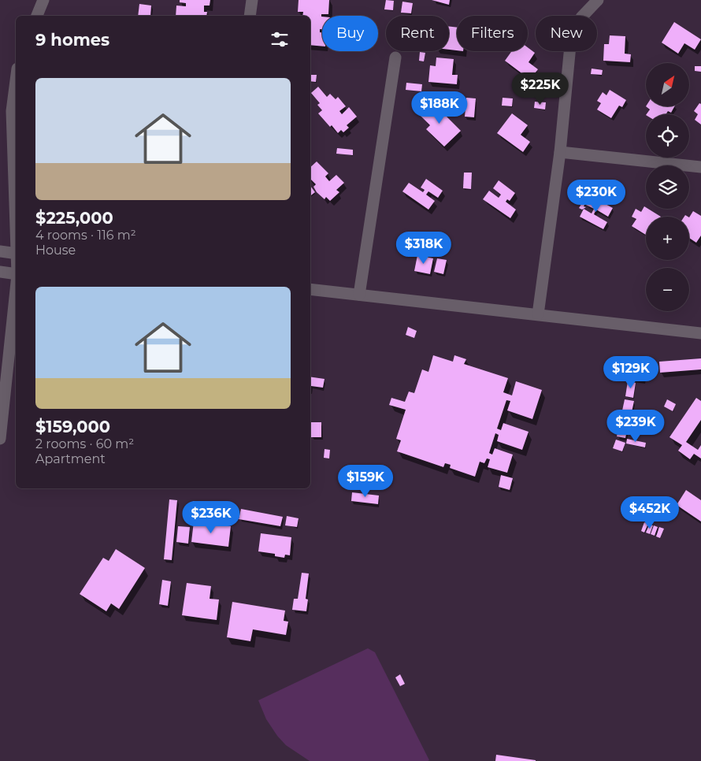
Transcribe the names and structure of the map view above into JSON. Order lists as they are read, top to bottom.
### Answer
{
  "north": "top right",
  "page": {
    "chip": [
      "Buy",
      "Rent",
      "Filters",
      "New"
    ],
    "heading": "9 homes",
    "map_buttons": ["+", "−"],
    "list": [
      {
        "name": "$225,000",
        "note": "4 rooms · 116 m² · House"
      },
      {
        "name": "$159,000",
        "note": "2 rooms · 60 m² · Apartment"
      }
    ],
    "price": [
      "$225K",
      "$188K",
      "$230K",
      "$318K",
      "$129K",
      "$239K",
      "$159K",
      "$452K",
      "$236K"
    ]
  }
}
